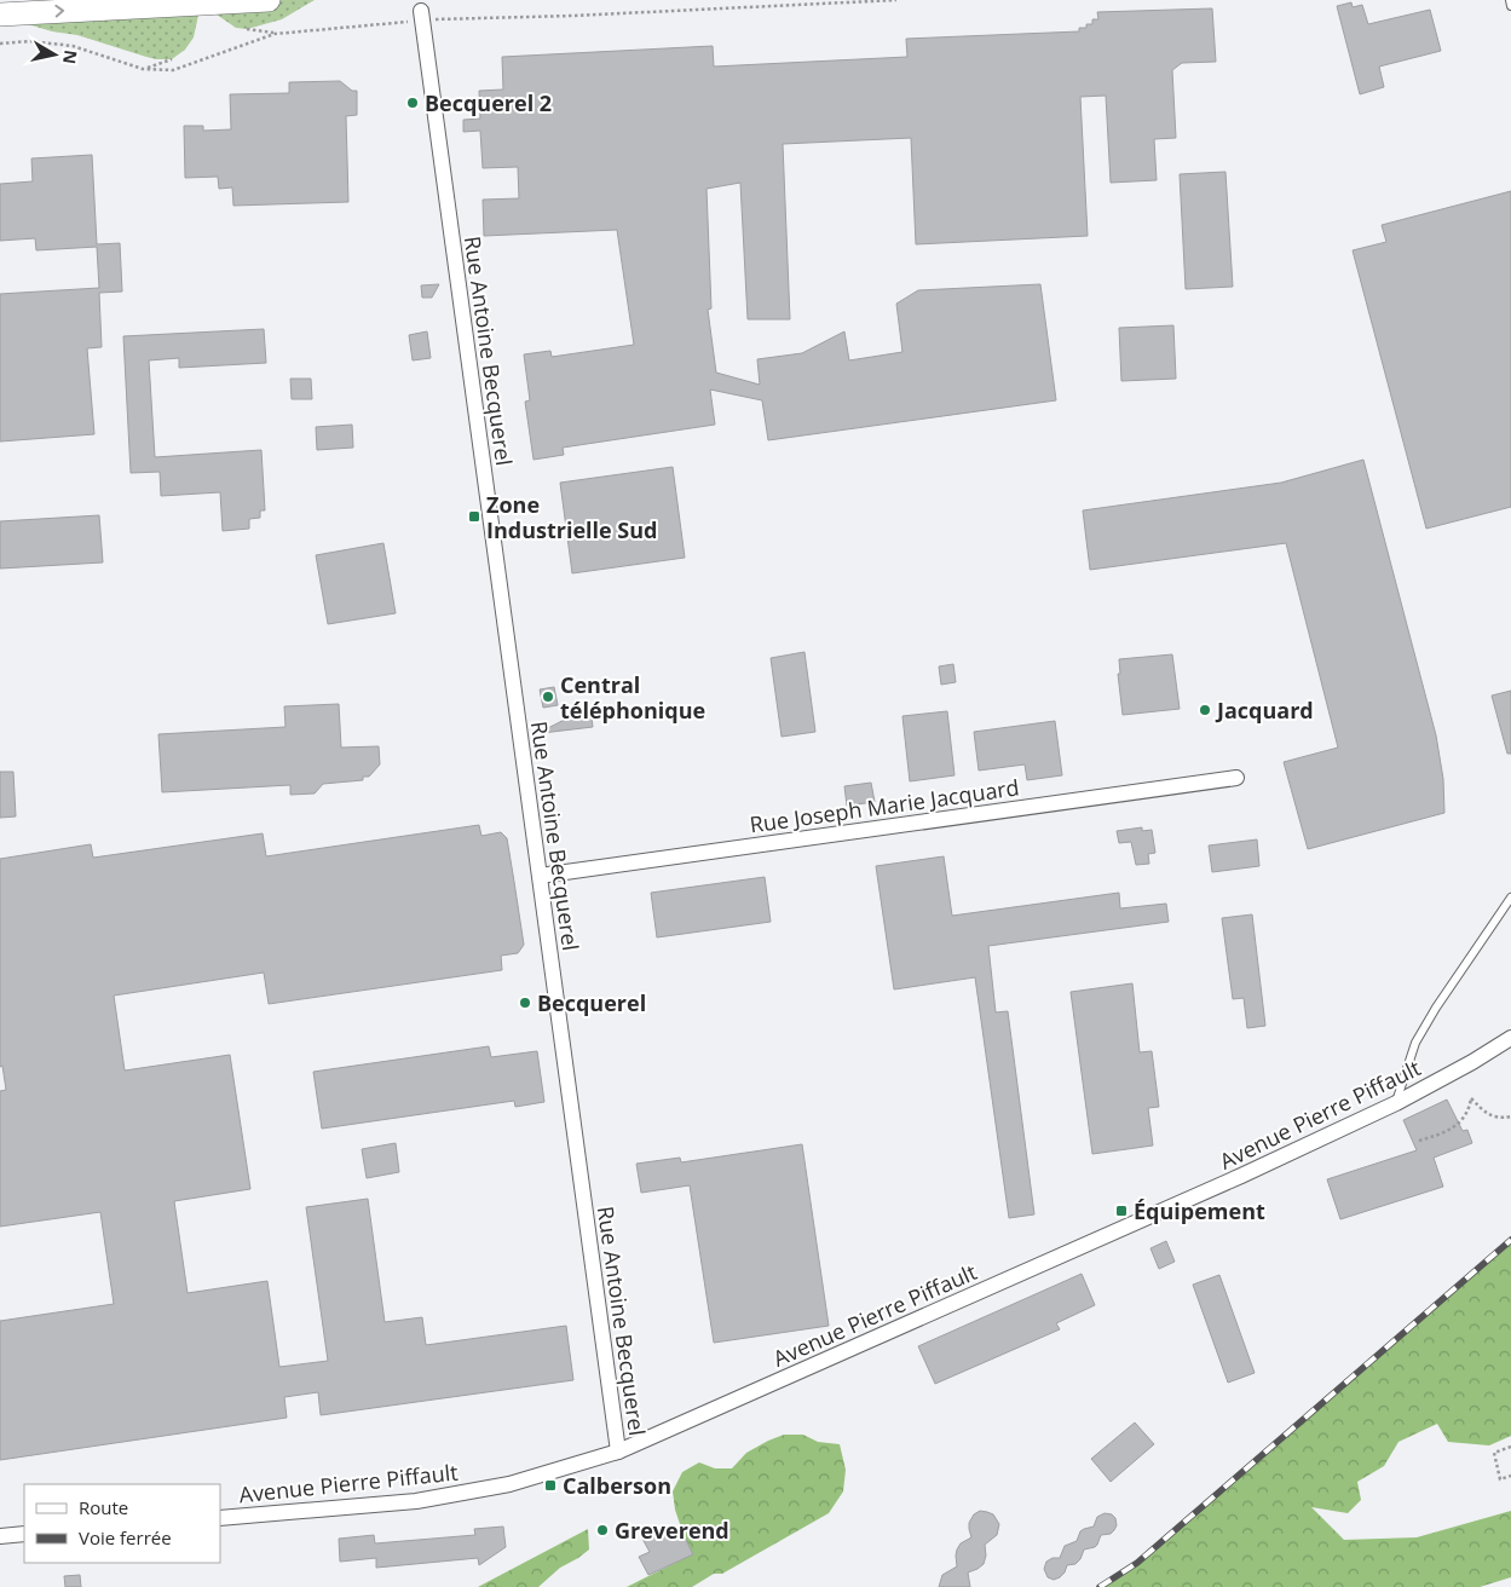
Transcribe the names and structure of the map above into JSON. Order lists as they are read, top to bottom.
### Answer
{
  "streets": {
    "street": ["Rue Antoine Becquerel", "Rue Joseph Marie Jacquard", "Avenue Pierre Piffault"]
  },
  "crossings": [
    ["Rue Antoine Becquerel", "Rue Joseph Marie Jacquard"],
    ["Rue Antoine Becquerel", "Avenue Pierre Piffault"]
  ],
  "places": {
    "other": [
      "Becquerel 2",
      "Central téléphonique",
      "Jacquard",
      "Becquerel",
      "Greverend"
    ],
    "transit": ["Zone Industrielle Sud", "Équipement", "Calberson"]
  },
  "legend": ["Route", "Voie ferrée"],
  "north": "right"
}
